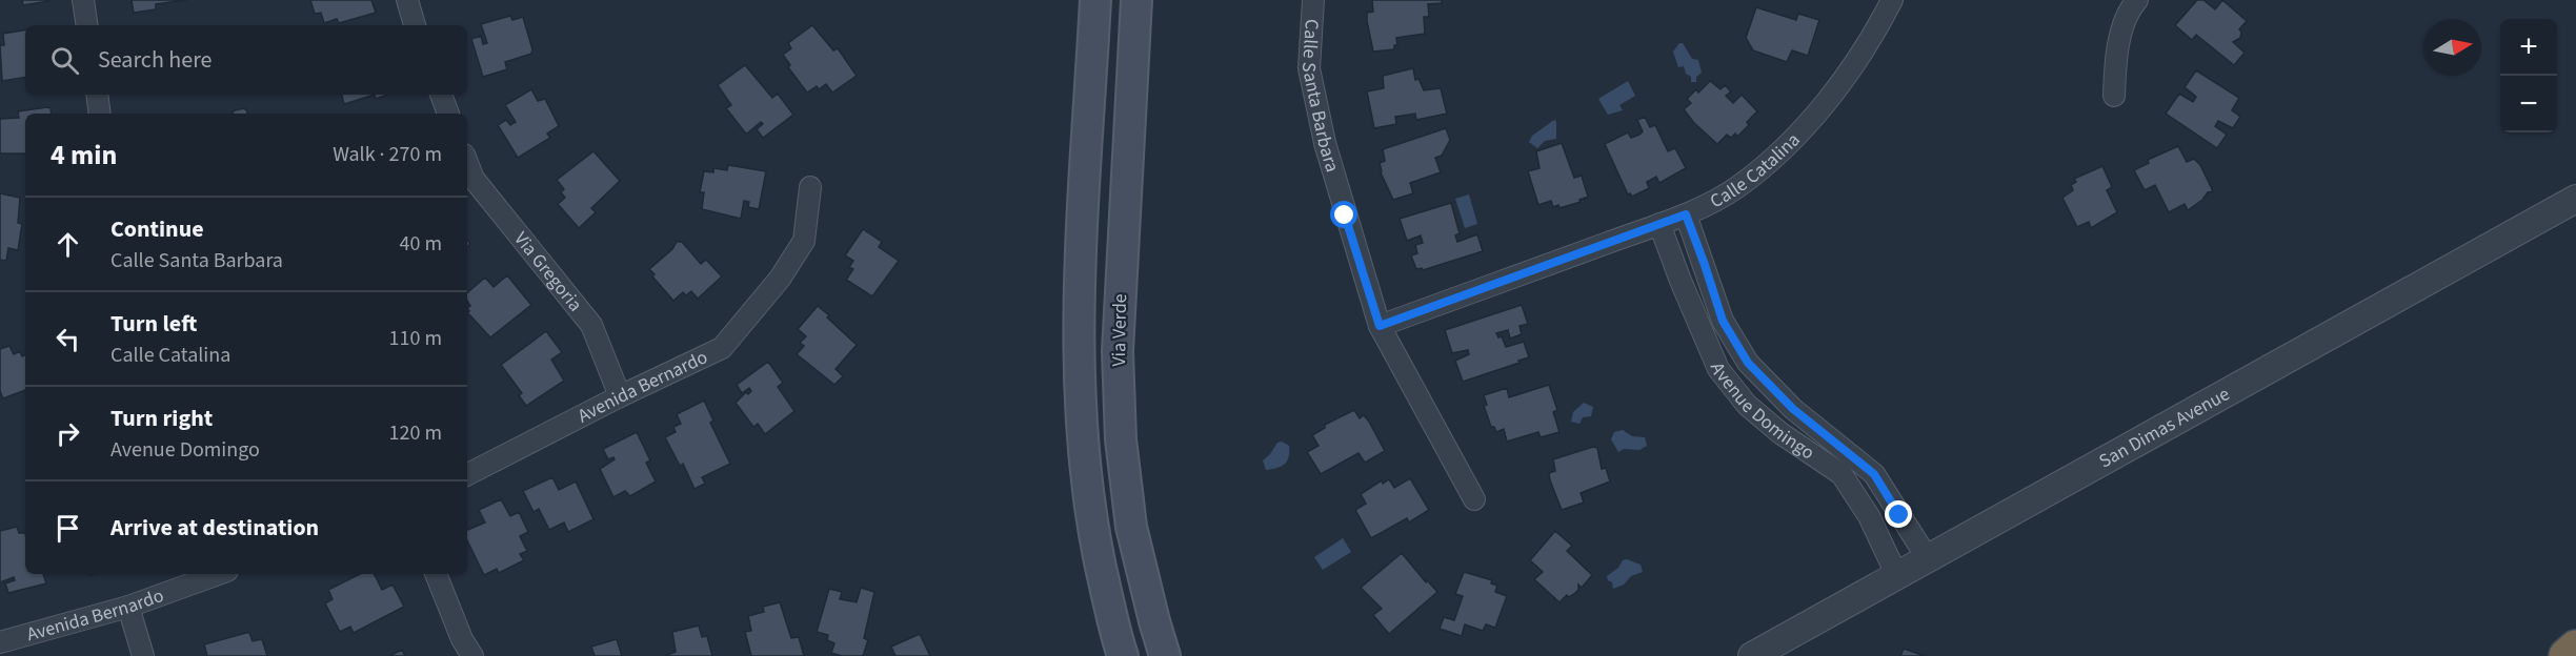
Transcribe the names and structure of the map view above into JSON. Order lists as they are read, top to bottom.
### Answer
{
  "streets": {
    "main road": ["Via Verde"],
    "street": [
      "Calle Santa Barbara",
      "Calle Catalina",
      "Via Gregoria",
      "Avenida Bernardo",
      "Avenue Domingo",
      "San Dimas Avenue"
    ]
  },
  "crossings": [
    ["Calle Santa Barbara", "Calle Catalina"],
    ["Calle Catalina", "Avenue Domingo"],
    ["Via Gregoria", "Avenida Bernardo"],
    ["Avenue Domingo", "San Dimas Avenue"]
  ],
  "north": "right",
  "page": {
    "map_buttons": ["+", "−"],
    "search": "Search here",
    "heading": ["4 min", "Walk · 270 m"],
    "list": [
      ["Continue", "Calle Santa Barbara", "40 m"],
      ["Turn left", "Calle Catalina", "110 m"],
      ["Turn right", "Avenue Domingo", "120 m"],
      "Arrive at destination"
    ]
  }
}
